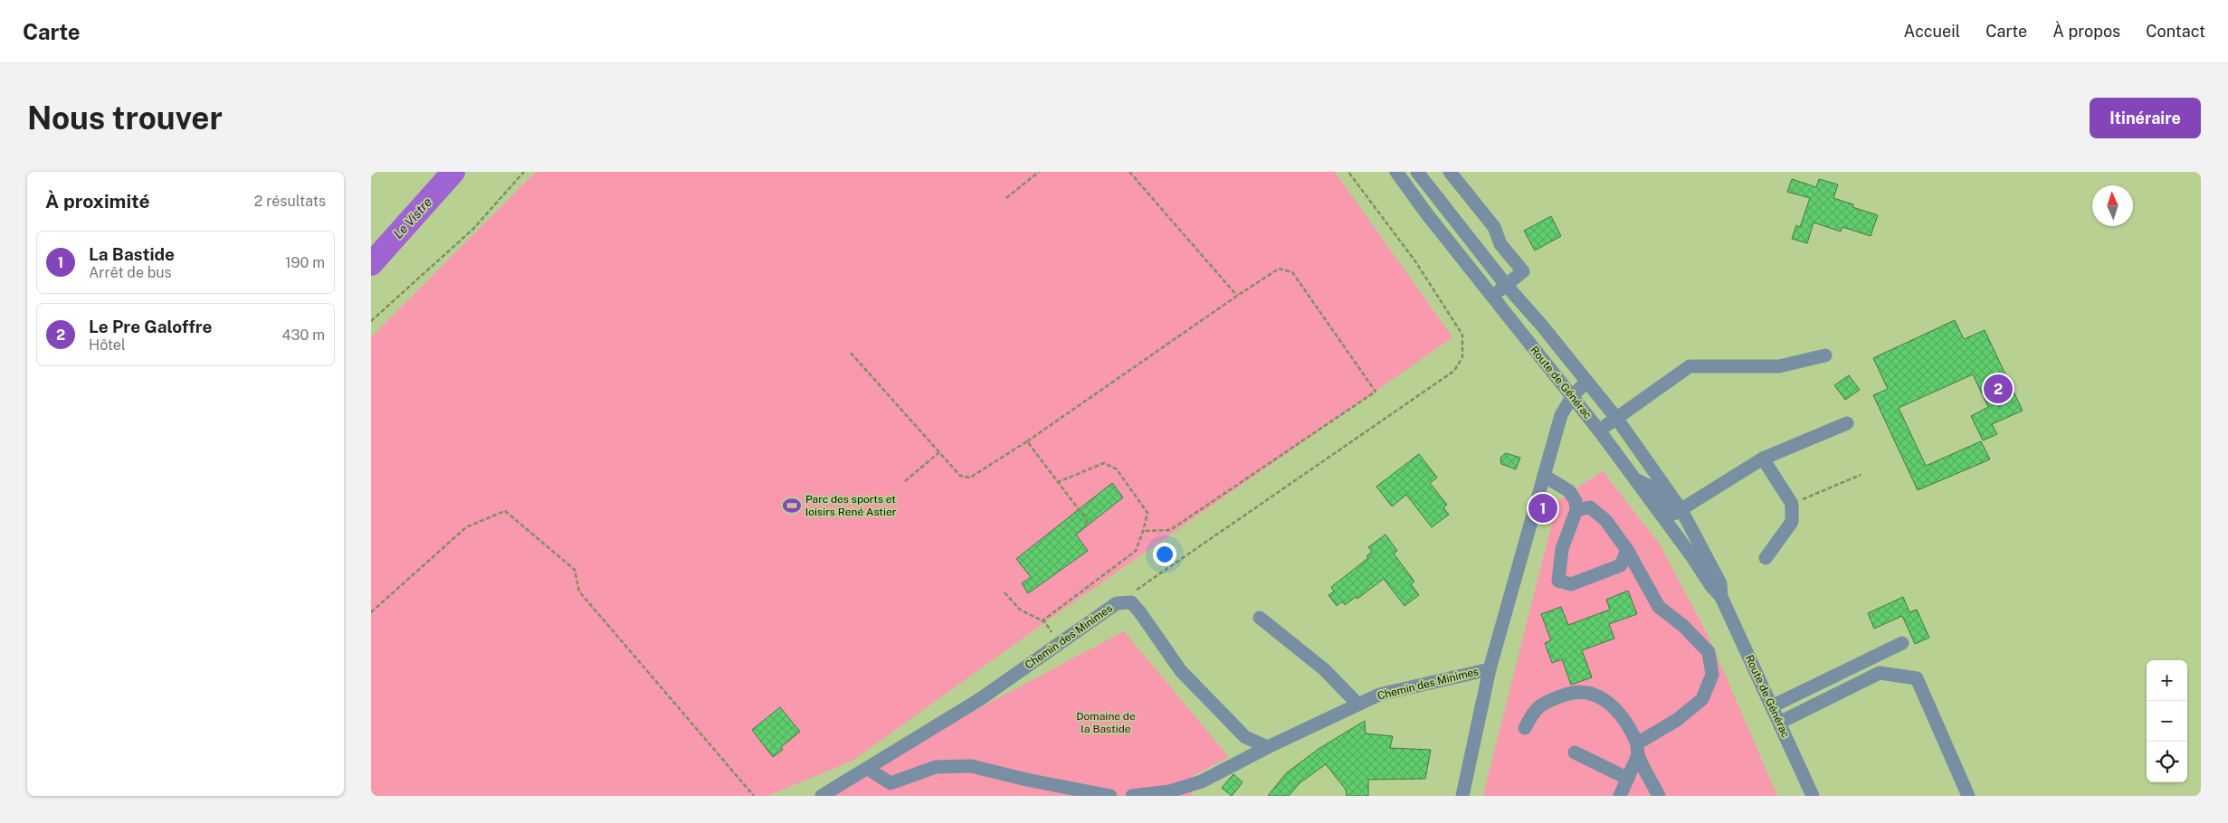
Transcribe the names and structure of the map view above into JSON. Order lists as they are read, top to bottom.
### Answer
{
  "streets": {
    "street": ["Route de Générac", "Chemin des Minimes"]
  },
  "water": ["Le Vistre"],
  "parks": ["Domaine de la Bastide"],
  "places": {
    "sports": ["Parc des sports et loisirs René Astier"]
  },
  "north": "top",
  "page": {
    "header": "Carte",
    "nav": [
      "Accueil",
      "Carte",
      "À propos",
      "Contact"
    ],
    "buttons": "Itinéraire",
    "title": "Nous trouver",
    "heading": ["À proximité", "2 résultats"],
    "list": [
      {
        "mark": "1",
        "name": "La Bastide",
        "note": "Arrêt de bus",
        "value": "190 m"
      },
      {
        "mark": "2",
        "name": "Le Pre Galoffre",
        "note": "Hôtel",
        "value": "430 m"
      }
    ],
    "pins": ["2", "1"],
    "map_buttons": ["+", "−"]
  }
}
